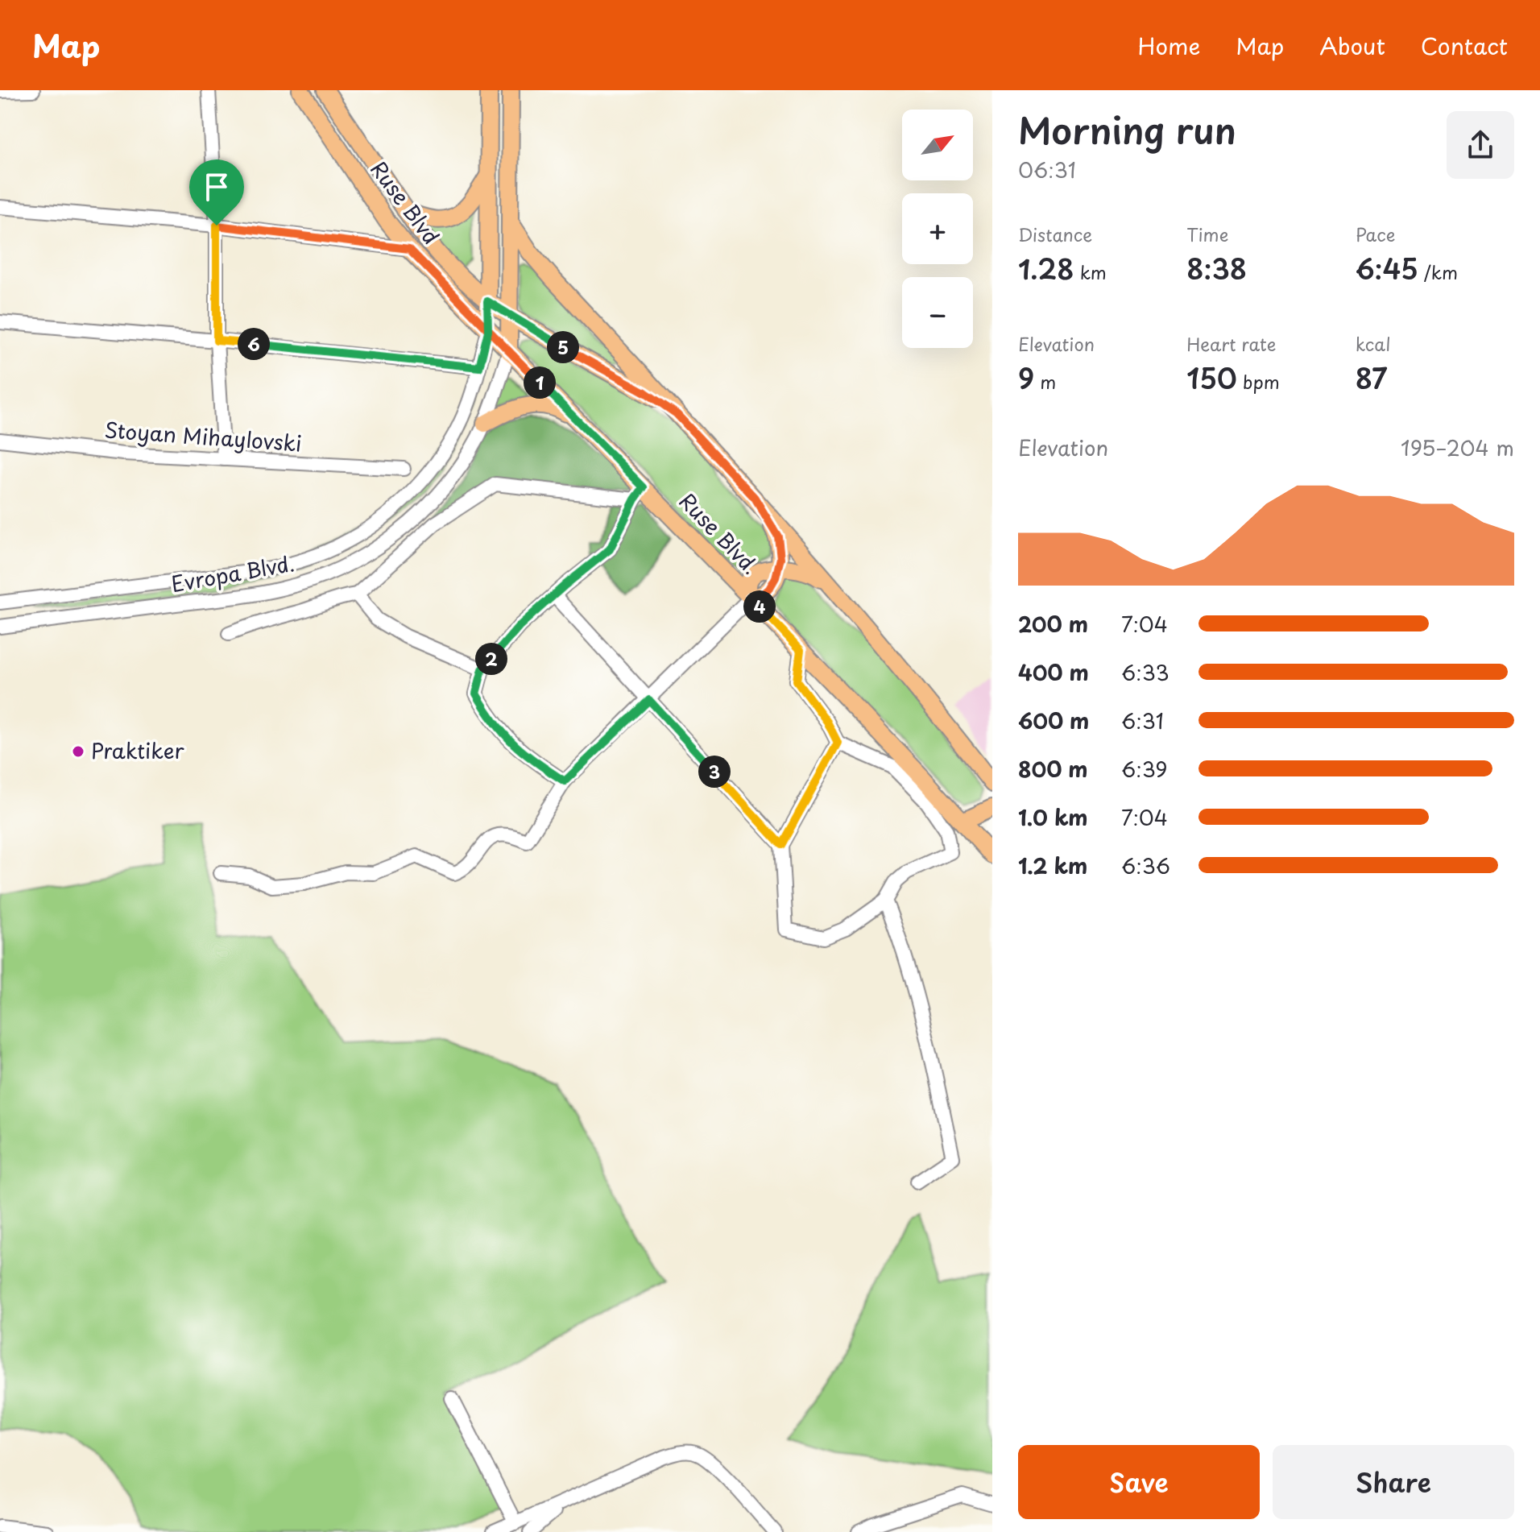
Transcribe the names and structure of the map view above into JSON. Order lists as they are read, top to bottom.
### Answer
{
  "streets": {
    "main road": ["Ruse Blvd", "Ruse Blvd."],
    "street": ["Stoyan Mihaylovski", "Evropa Blvd."]
  },
  "crossings": [
    ["Ruse Blvd", "Ruse Blvd."],
    ["Ruse Blvd", "Evropa Blvd."],
    ["Ruse Blvd.", "Evropa Blvd."]
  ],
  "places": ["Praktiker"],
  "north": "top right",
  "page": {
    "header": "Map",
    "nav": [
      "Home",
      "Map",
      "About",
      "Contact"
    ],
    "heading": ["Morning run", "06:31"],
    "map_buttons": ["+", "−"],
    "stats": [
      ["Distance", "1.28 km"],
      ["Time", "8:38"],
      ["Pace", "6:45 /km"],
      ["Elevation", "9 m"],
      ["Heart rate", "150 bpm"],
      ["kcal", "87"]
    ],
    "pins": [
      "6",
      "5",
      "1",
      "4",
      "2",
      "3"
    ],
    "chart": ["Elevation", "195–204 m"],
    "list": [
      {
        "name": "200 m",
        "note": "7:04"
      },
      {
        "name": "400 m",
        "note": "6:33"
      },
      {
        "name": "600 m",
        "note": "6:31"
      },
      {
        "name": "800 m",
        "note": "6:39"
      },
      {
        "name": "1.0 km",
        "note": "7:04"
      },
      {
        "name": "1.2 km",
        "note": "6:36"
      }
    ],
    "buttons": ["Save", "Share"]
  }
}
